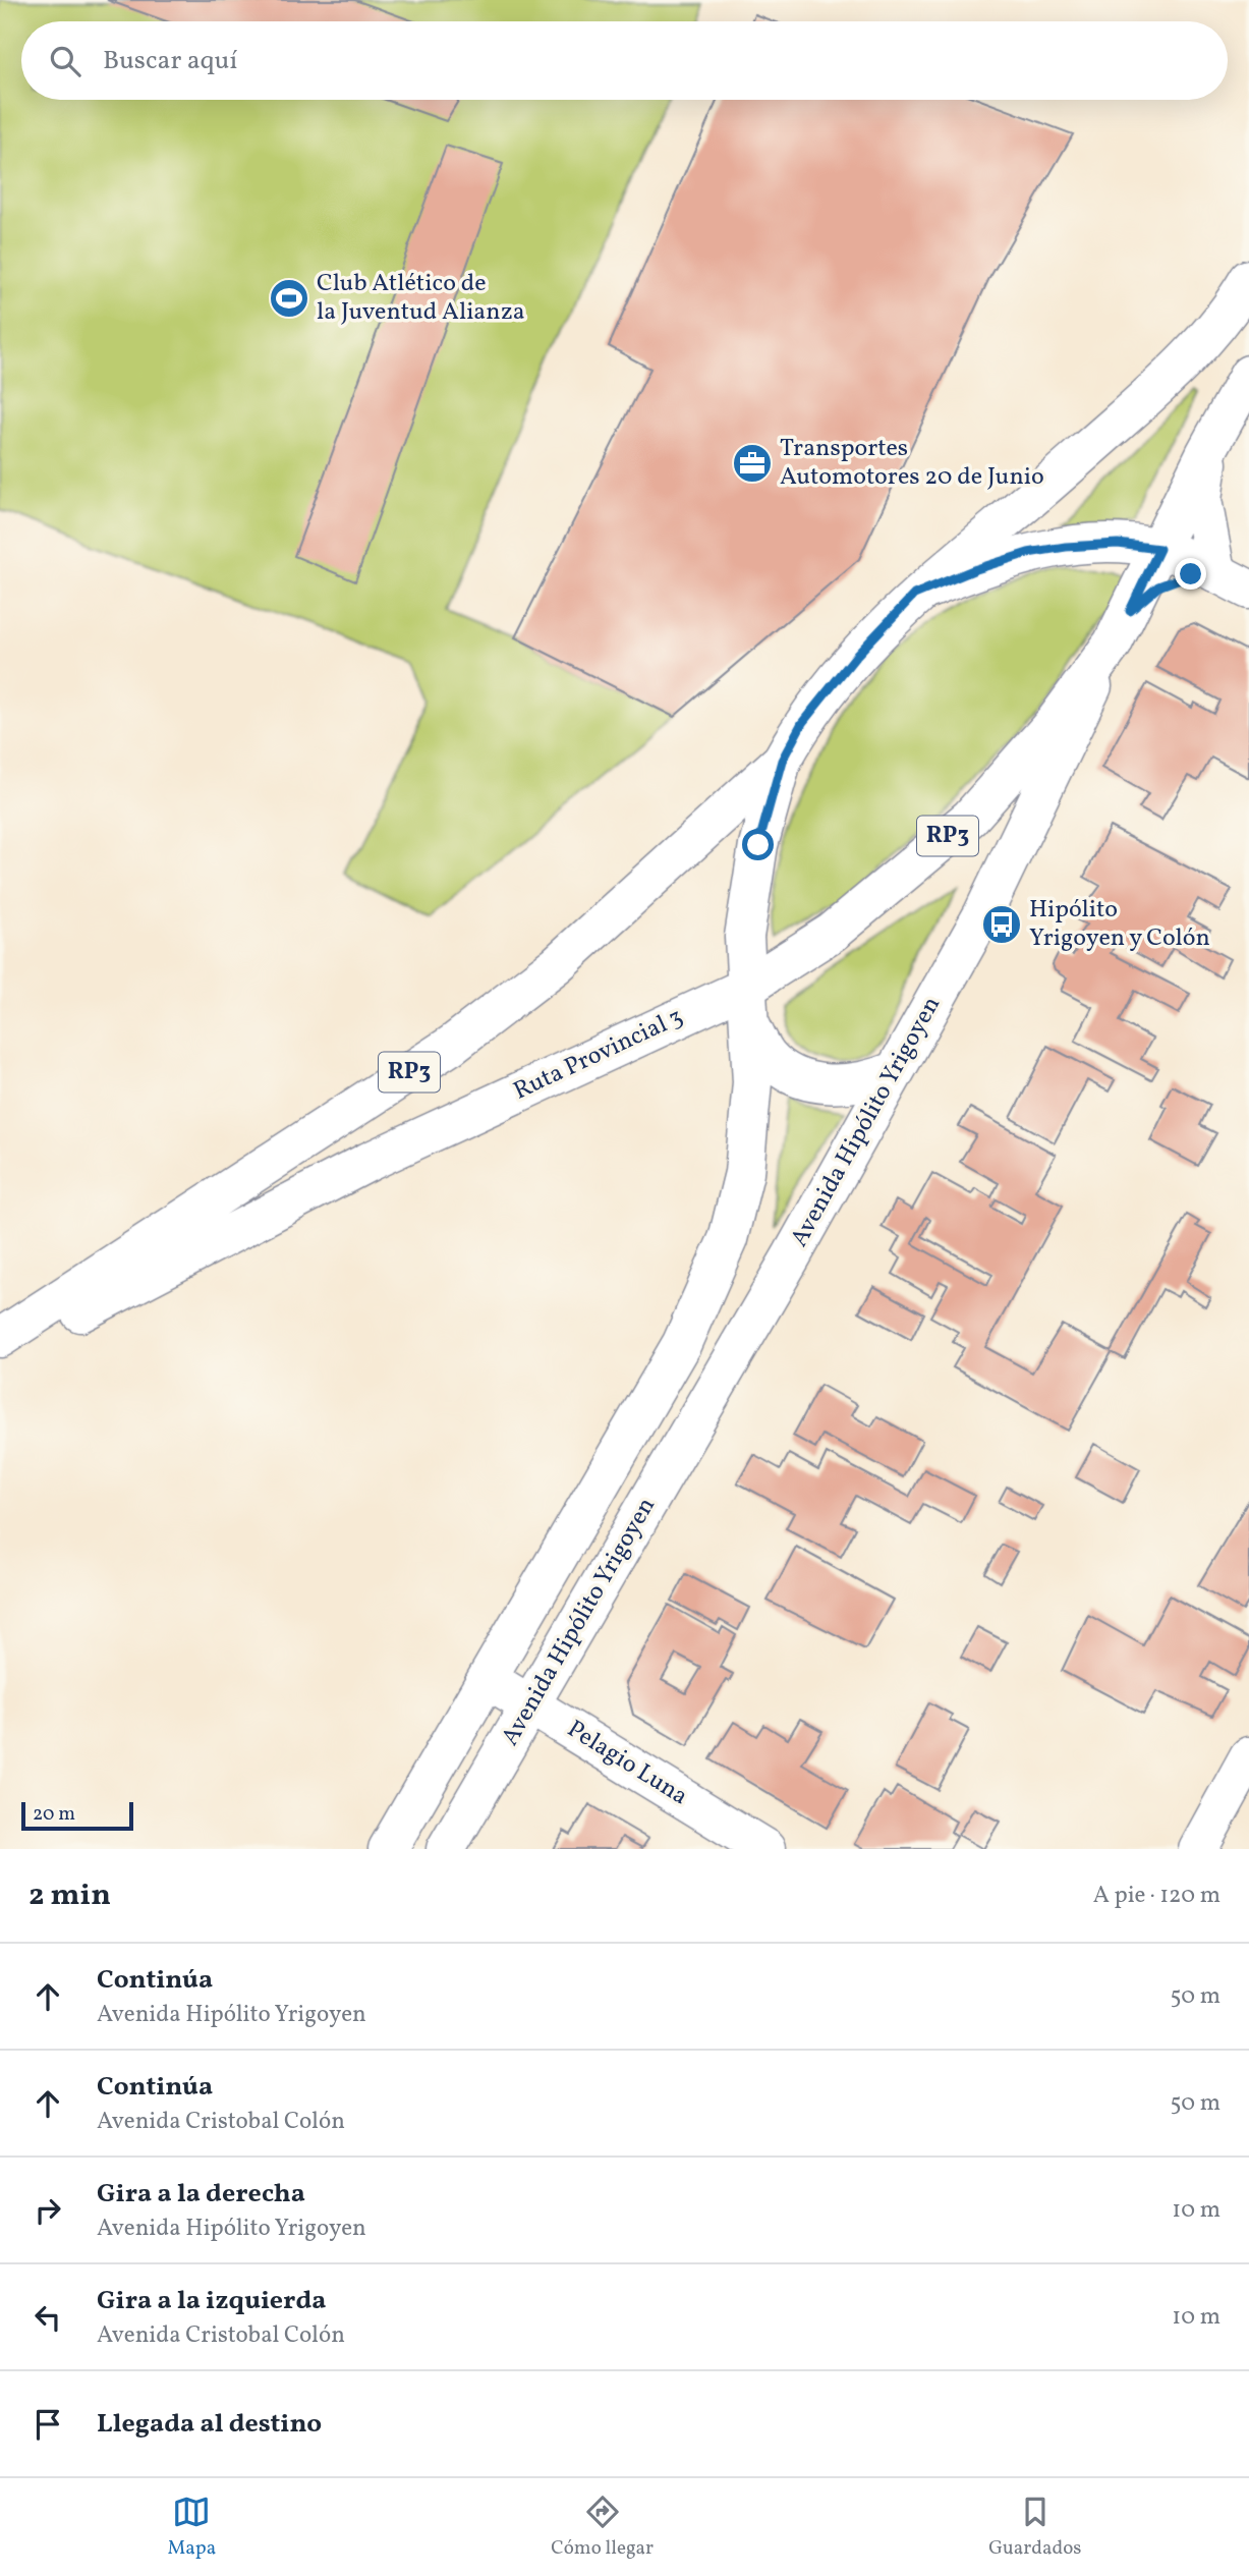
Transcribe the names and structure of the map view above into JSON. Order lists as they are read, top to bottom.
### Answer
{
  "streets": {
    "main road": [
      "RP3",
      "Ruta Provincial 3",
      "Avenida Hipólito Yrigoyen",
      "Pelagio Luna"
    ]
  },
  "crossings": [
    ["RP3", "Avenida Hipólito Yrigoyen"],
    ["Ruta Provincial 3", "Avenida Hipólito Yrigoyen"],
    ["Avenida Hipólito Yrigoyen", "Pelagio Luna"]
  ],
  "places": {
    "sports": ["Club Atlético de la Juventud Alianza"],
    "office": ["Transportes Automotores 20 de Junio"],
    "bus stop": ["Hipólito Yrigoyen y Colón"]
  },
  "scale_bar": "20 m",
  "page": {
    "search": "Buscar aquí",
    "scale": "20 m",
    "heading": ["2 min", "A pie · 120 m"],
    "list": [
      ["Continúa", "Avenida Hipólito Yrigoyen", "50 m"],
      ["Continúa", "Avenida Cristobal Colón", "50 m"],
      ["Gira a la derecha", "Avenida Hipólito Yrigoyen", "10 m"],
      ["Gira a la izquierda", "Avenida Cristobal Colón", "10 m"],
      "Llegada al destino"
    ],
    "nav": ["Mapa", "Cómo llegar", "Guardados"]
  }
}
